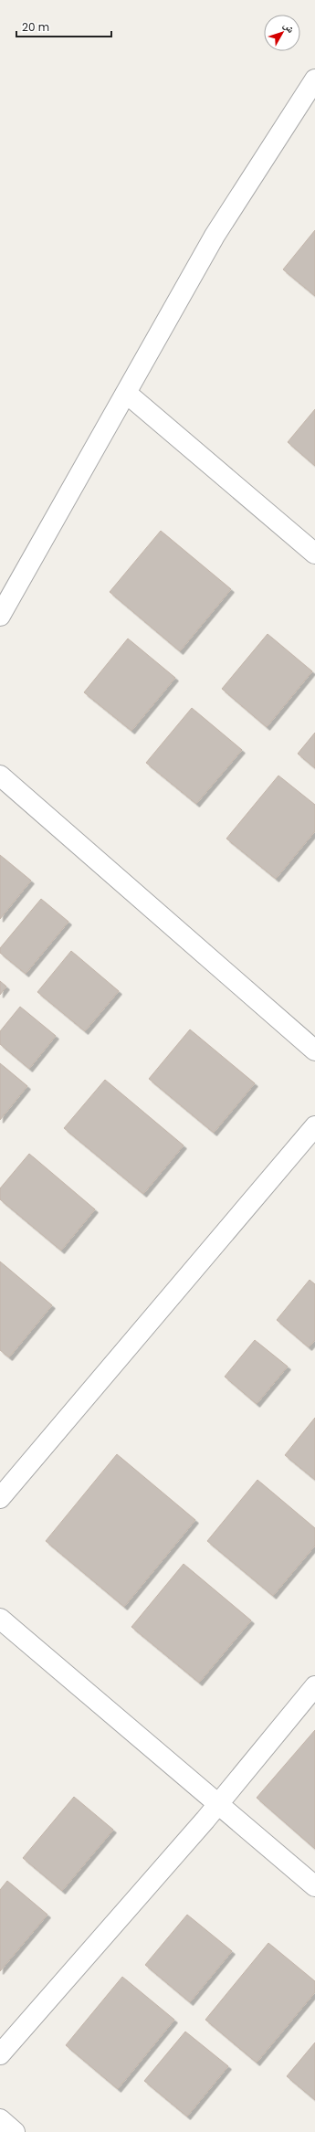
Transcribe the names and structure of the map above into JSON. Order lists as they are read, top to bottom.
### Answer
{
  "scale_bar": "20 m",
  "north": "top right"
}
